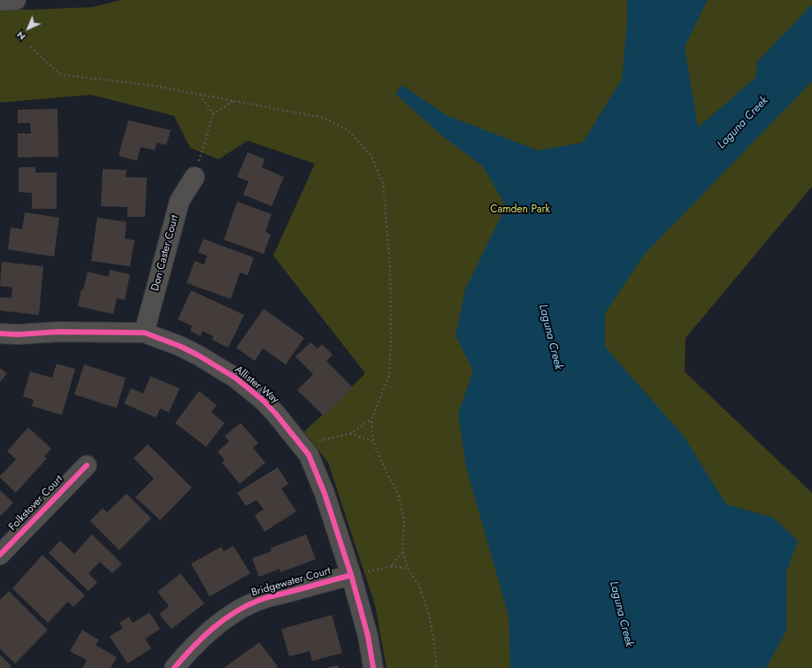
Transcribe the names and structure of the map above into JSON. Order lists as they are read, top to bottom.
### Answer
{
  "streets": {
    "street": [
      "Don Caster Court",
      "Allister Way",
      "Folkstover Court",
      "Bridgewater Court"
    ]
  },
  "crossings": [
    ["Don Caster Court", "Allister Way"],
    ["Allister Way", "Bridgewater Court"]
  ],
  "water": ["Laguna Creek"],
  "parks": ["Camden Park"],
  "north": "bottom left"
}
